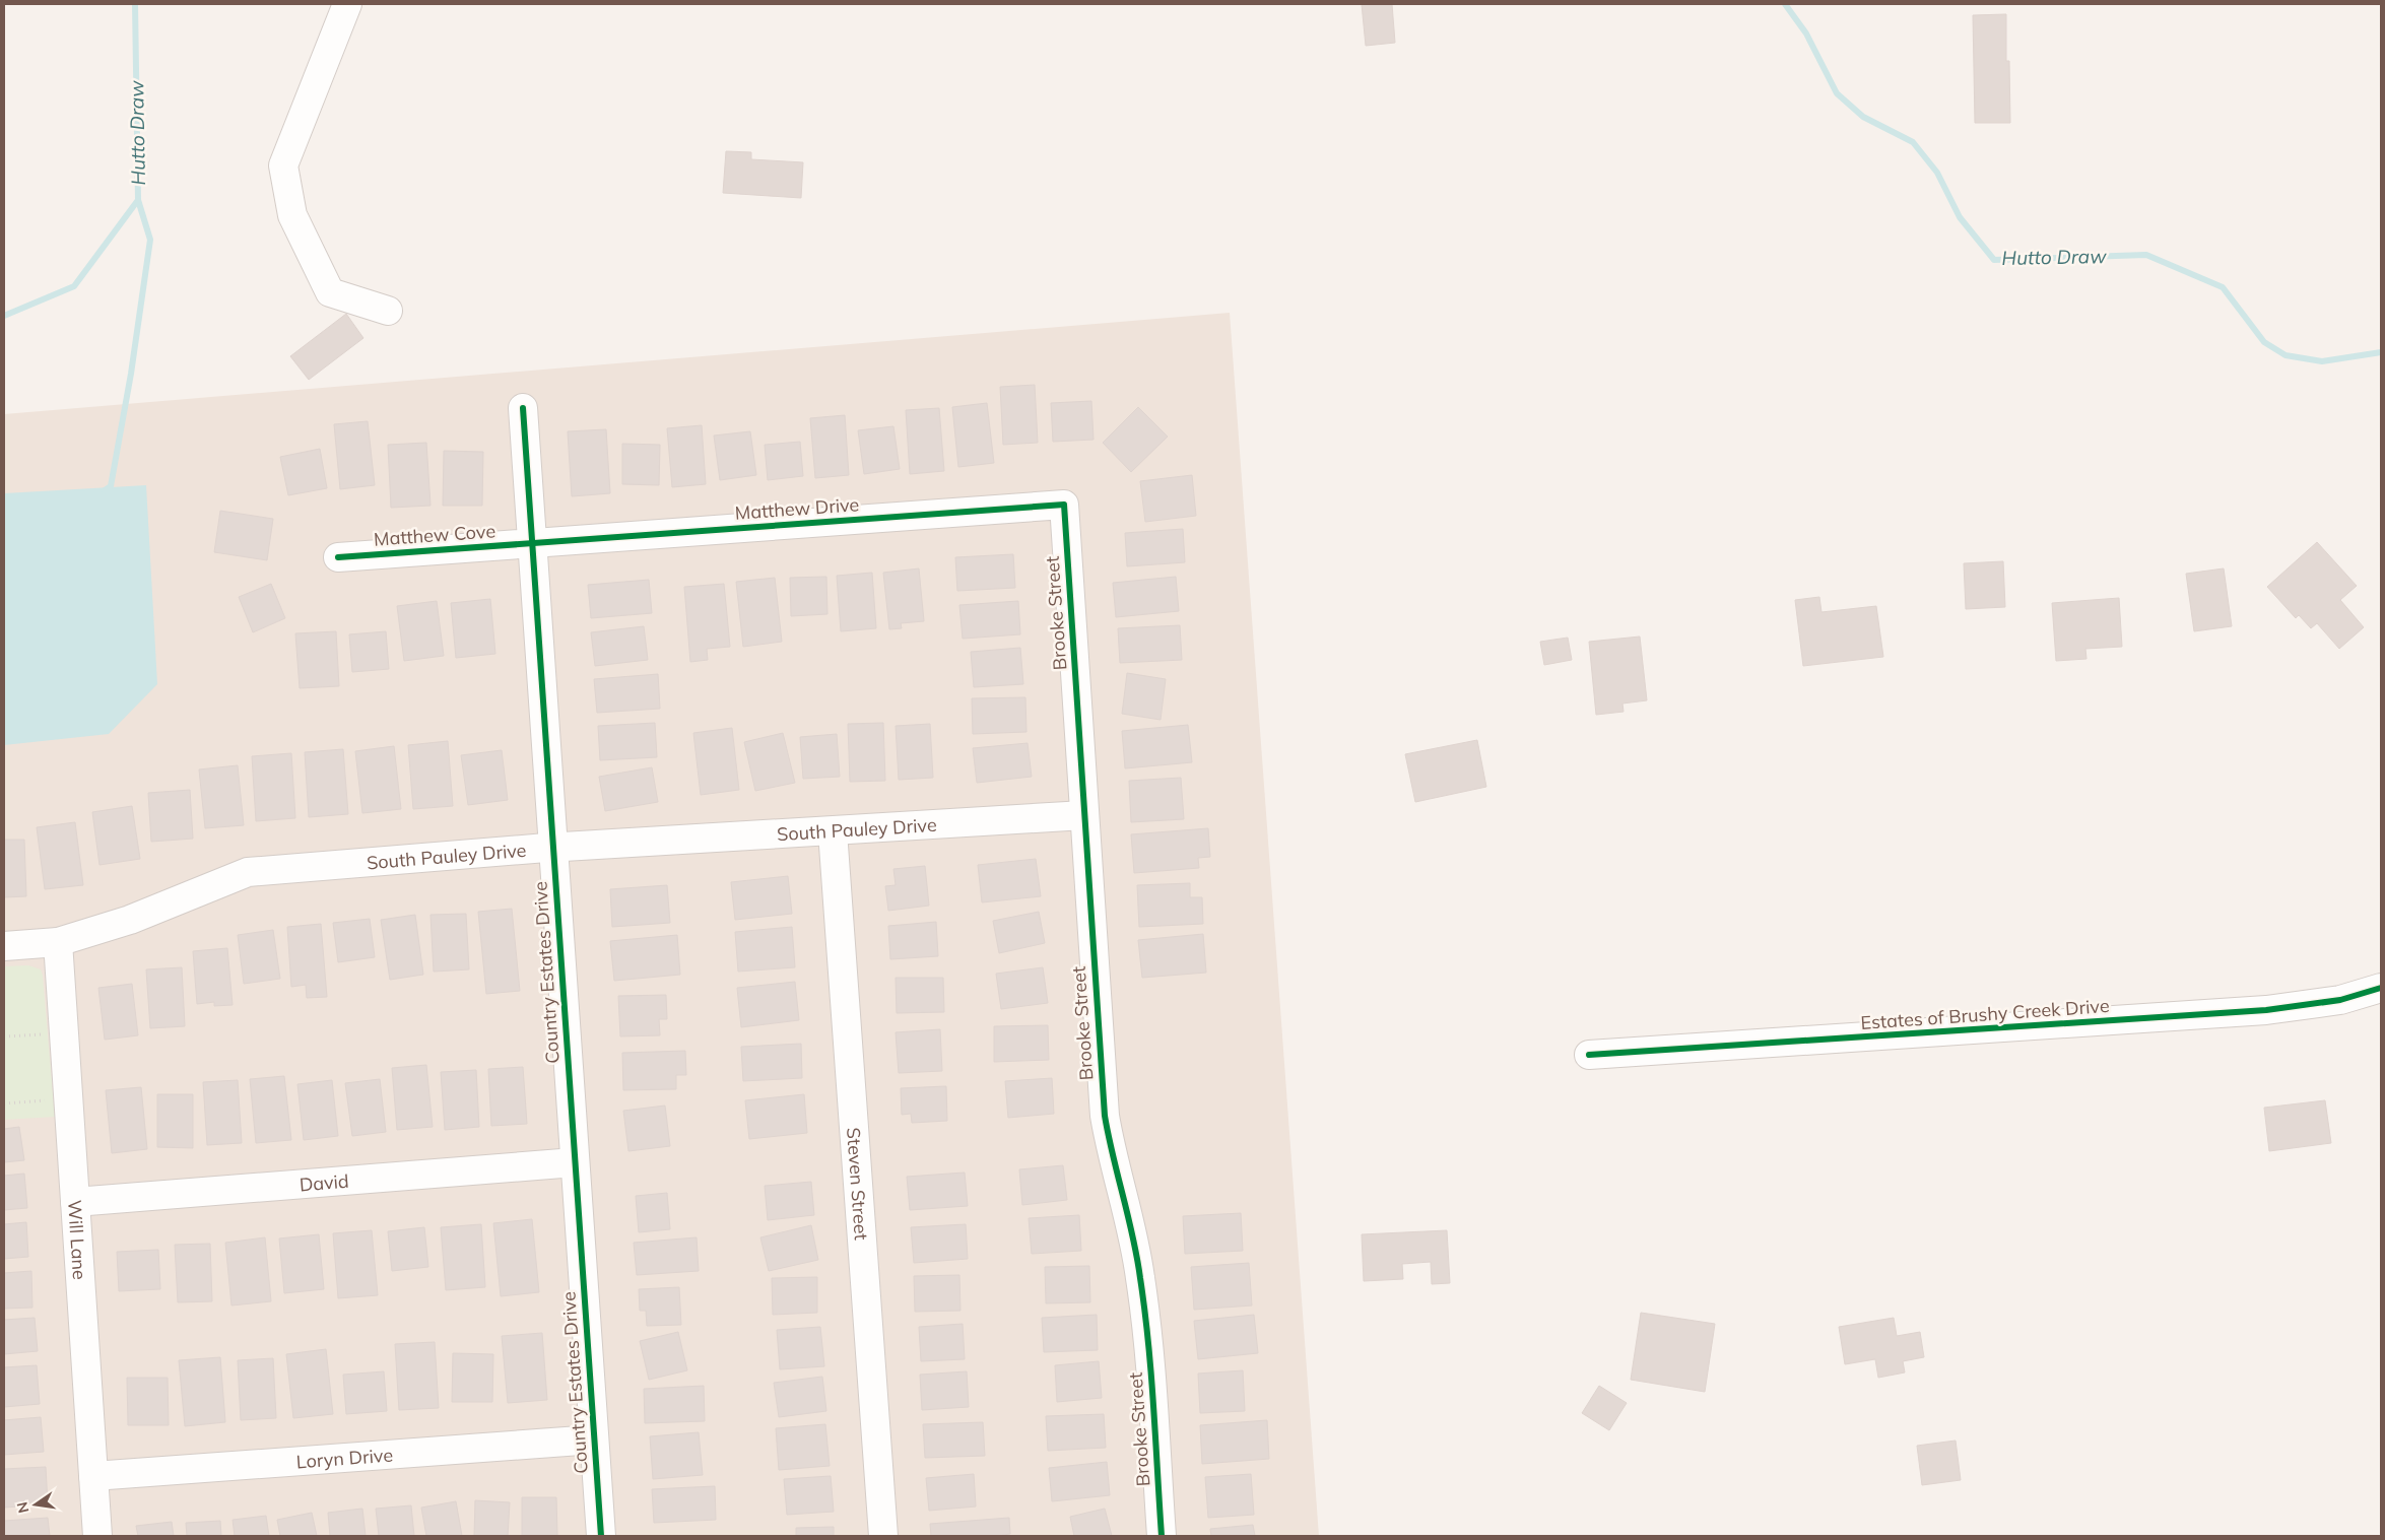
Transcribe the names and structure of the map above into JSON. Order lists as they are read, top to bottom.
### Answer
{
  "streets": {
    "street": [
      "Matthew Drive",
      "Matthew Cove",
      "Brooke Street",
      "South Pauley Drive",
      "Country Estates Drive",
      "Estates of Brushy Creek Drive",
      "David",
      "Steven Street",
      "Will Lane",
      "Loryn Drive"
    ]
  },
  "crossings": [
    ["Matthew Drive", "Matthew Cove"],
    ["Matthew Drive", "Brooke Street"],
    ["Matthew Drive", "Country Estates Drive"],
    ["Matthew Cove", "Country Estates Drive"],
    ["Brooke Street", "South Pauley Drive"],
    ["South Pauley Drive", "Country Estates Drive"],
    ["South Pauley Drive", "Steven Street"],
    ["South Pauley Drive", "Will Lane"],
    ["Country Estates Drive", "David"],
    ["Country Estates Drive", "Loryn Drive"],
    ["David", "Will Lane"],
    ["Will Lane", "Loryn Drive"]
  ],
  "water": ["Hutto Draw"],
  "north": "left"
}
